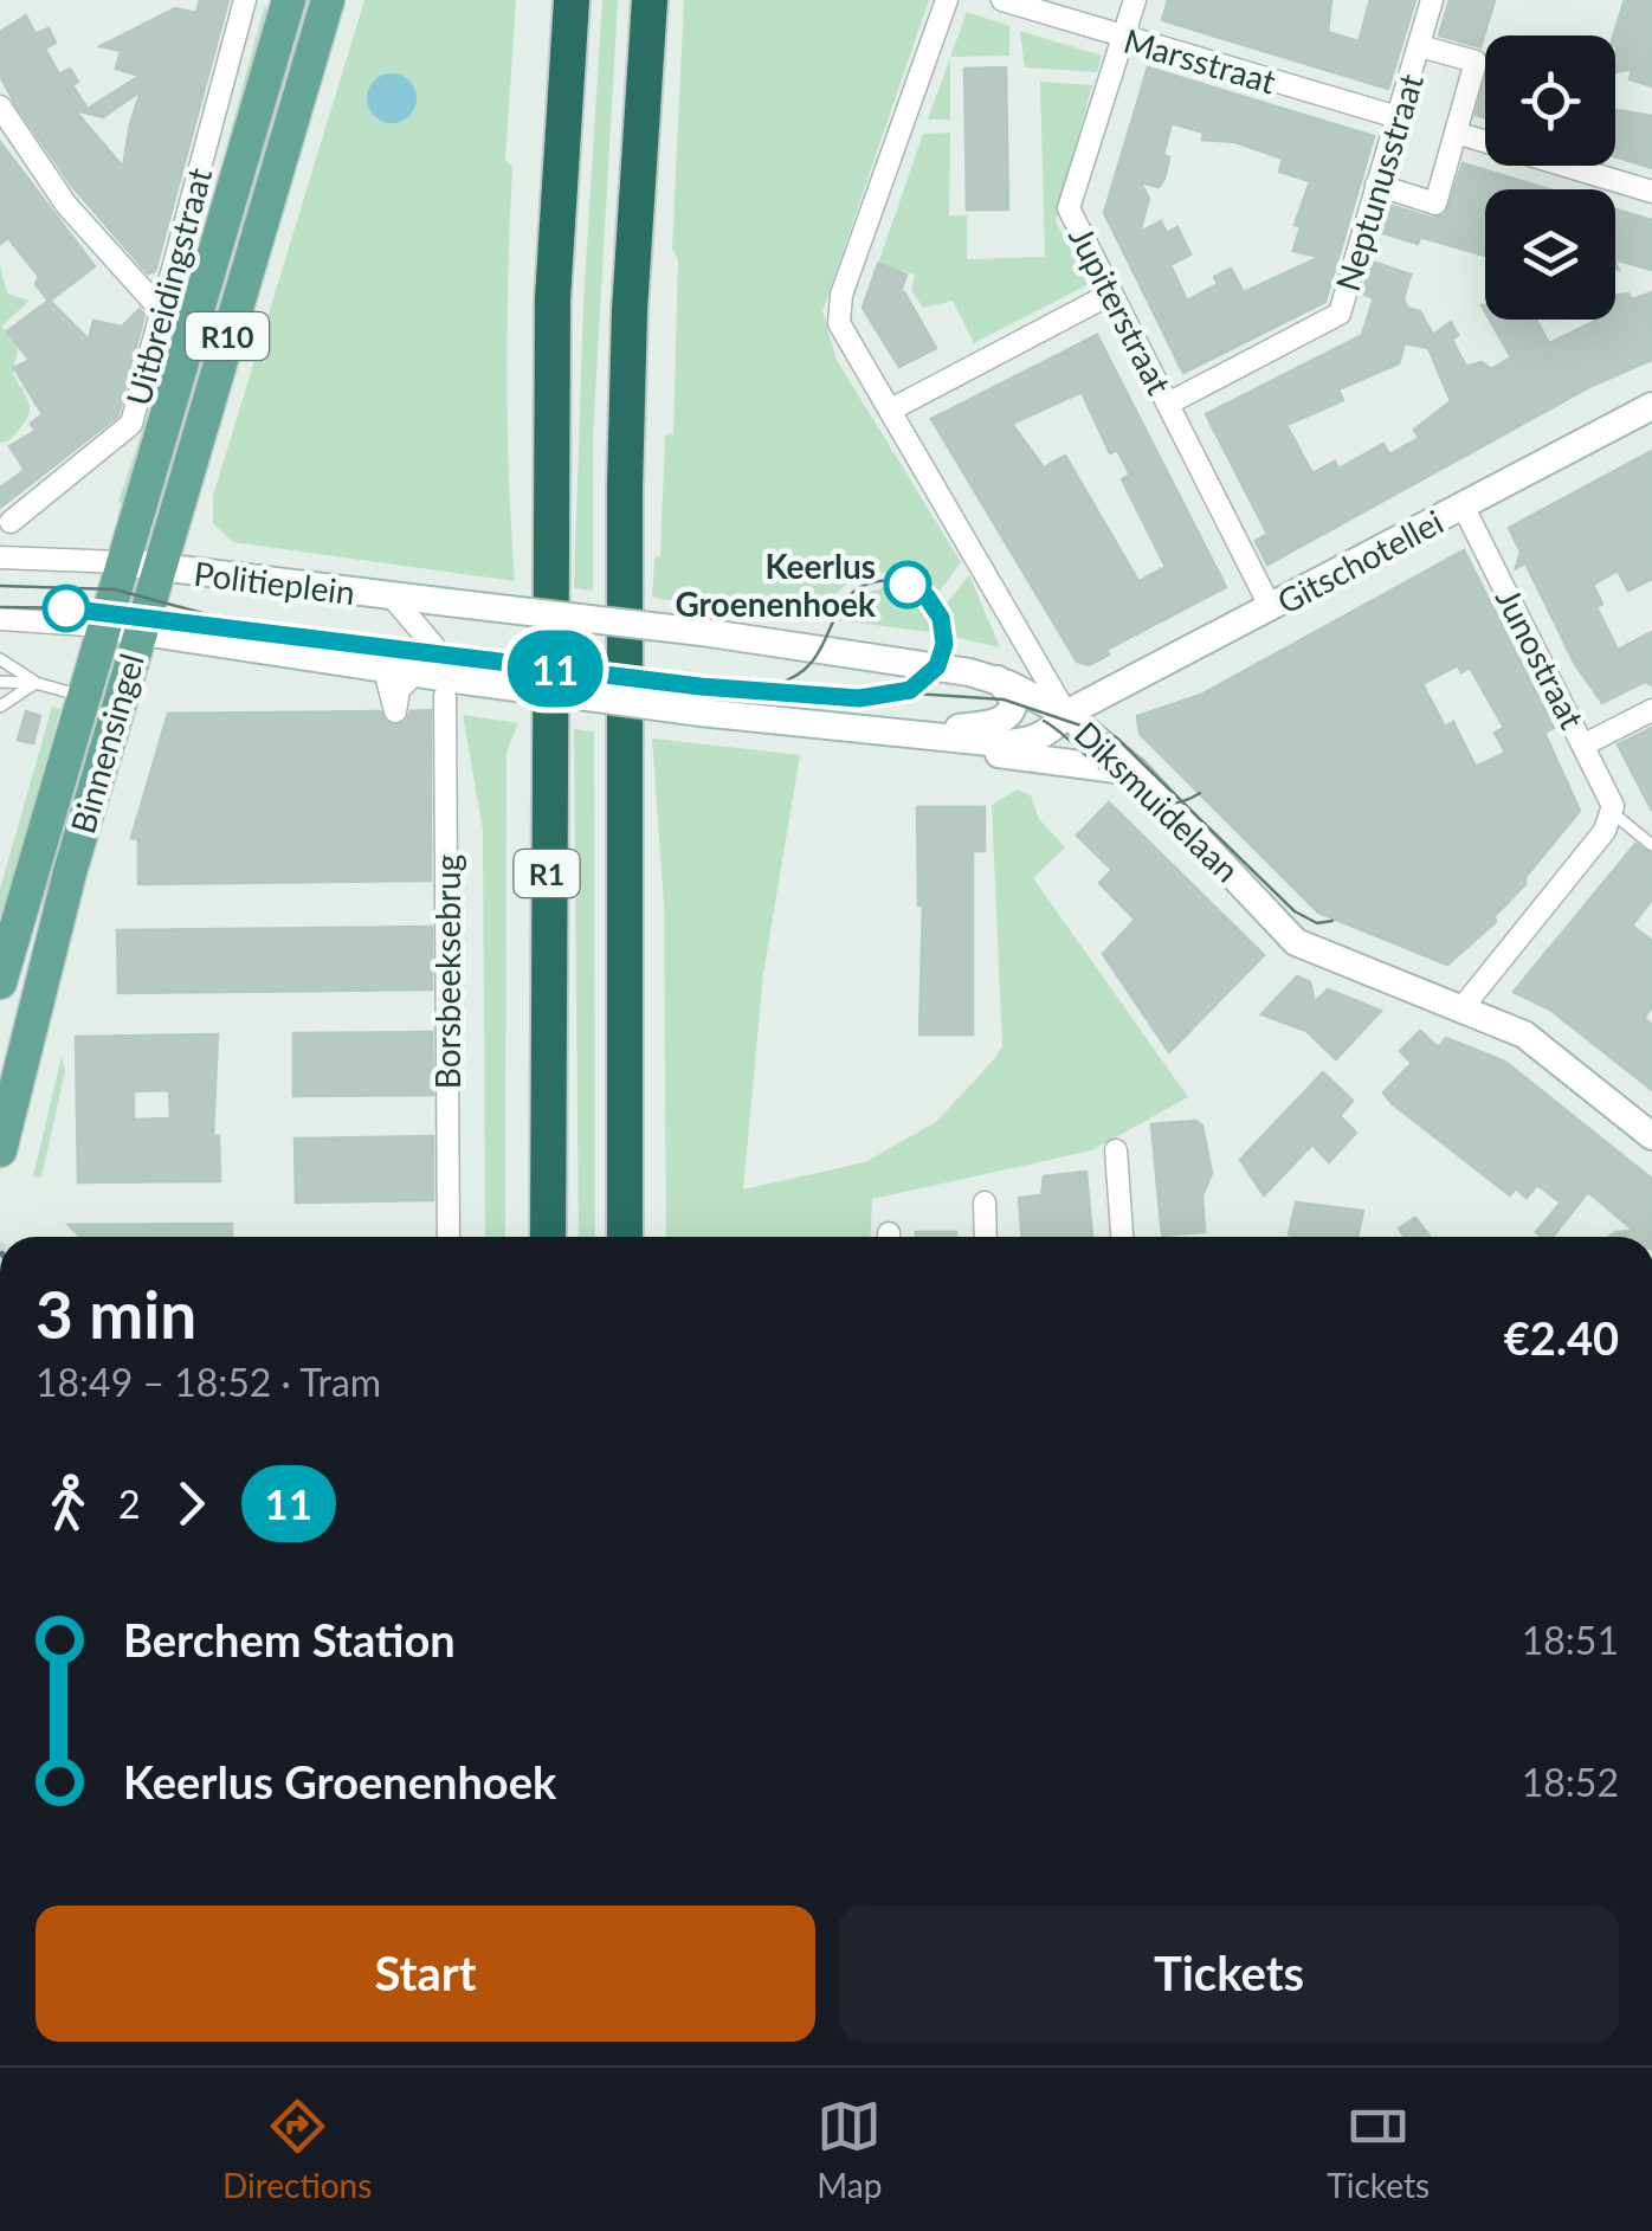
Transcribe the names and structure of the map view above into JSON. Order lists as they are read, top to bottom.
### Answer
{
  "streets": {
    "highway": ["R1"],
    "main road": ["R10", "Binnensingel"],
    "street": [
      "Marsstraat",
      "Neptunusstraat",
      "Uitbreidingstraat",
      "Jupiterstraat",
      "Gitschotellei",
      "Politieplein",
      "Junostraat",
      "Diksmuidelaan",
      "Borsbeeksebrug"
    ]
  },
  "crossings": [
    ["Marsstraat", "Neptunusstraat"],
    ["Marsstraat", "Jupiterstraat"],
    ["Neptunusstraat", "Jupiterstraat"],
    ["Jupiterstraat", "Gitschotellei"],
    ["Gitschotellei", "Junostraat"],
    ["Gitschotellei", "Diksmuidelaan"],
    ["Politieplein", "Binnensingel"]
  ],
  "places": ["Keerlus Groenenhoek"],
  "lines": ["tram line 11"],
  "page": {
    "on_map": "11",
    "heading": ["3 min", "18:49 – 18:52 · Tram", "€2.40"],
    "legs": ["2", "11"],
    "list": [
      {
        "name": "Berchem Station",
        "value": "18:51"
      },
      {
        "name": "Keerlus Groenenhoek",
        "value": "18:52"
      }
    ],
    "buttons": ["Start", "Tickets"],
    "tabs": ["Directions", "Map", "Tickets"]
  }
}
